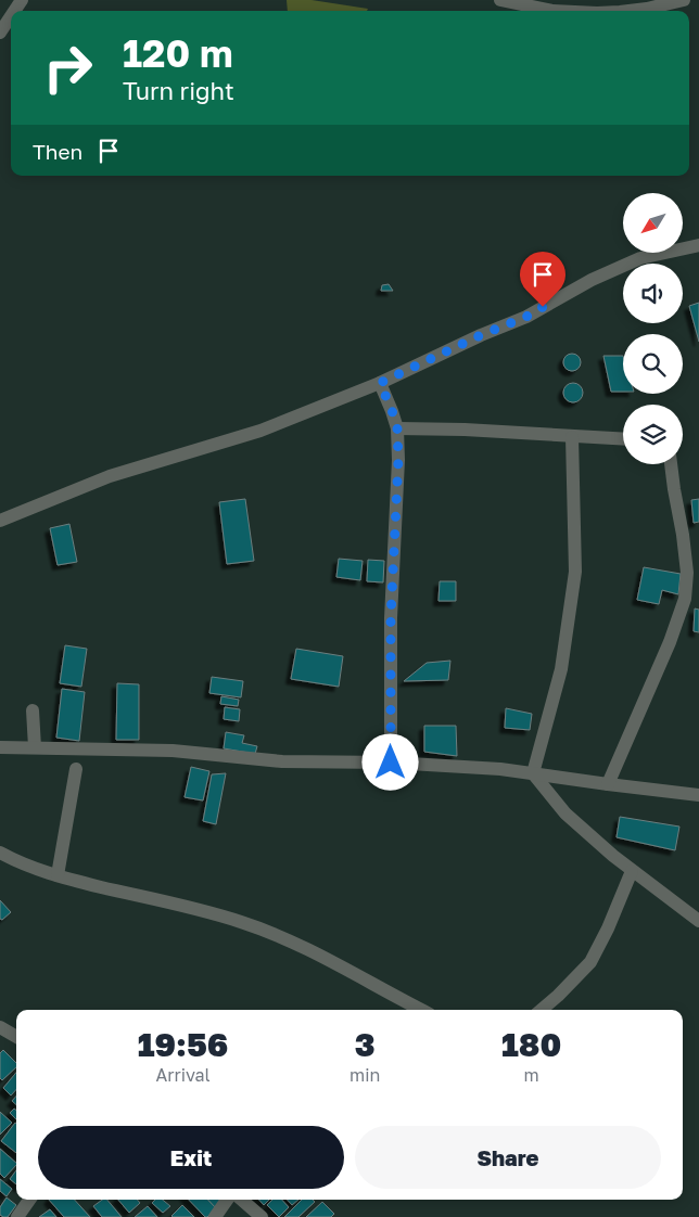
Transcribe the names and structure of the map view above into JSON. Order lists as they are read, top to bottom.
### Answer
{
  "north": "bottom left",
  "page": {
    "turn": ["120 m", "Turn right"],
    "then": "Then",
    "eta": [
      "19:56",
      "Arrival",
      "3",
      "min",
      "180",
      "m"
    ],
    "buttons": ["Exit", "Share"]
  }
}
